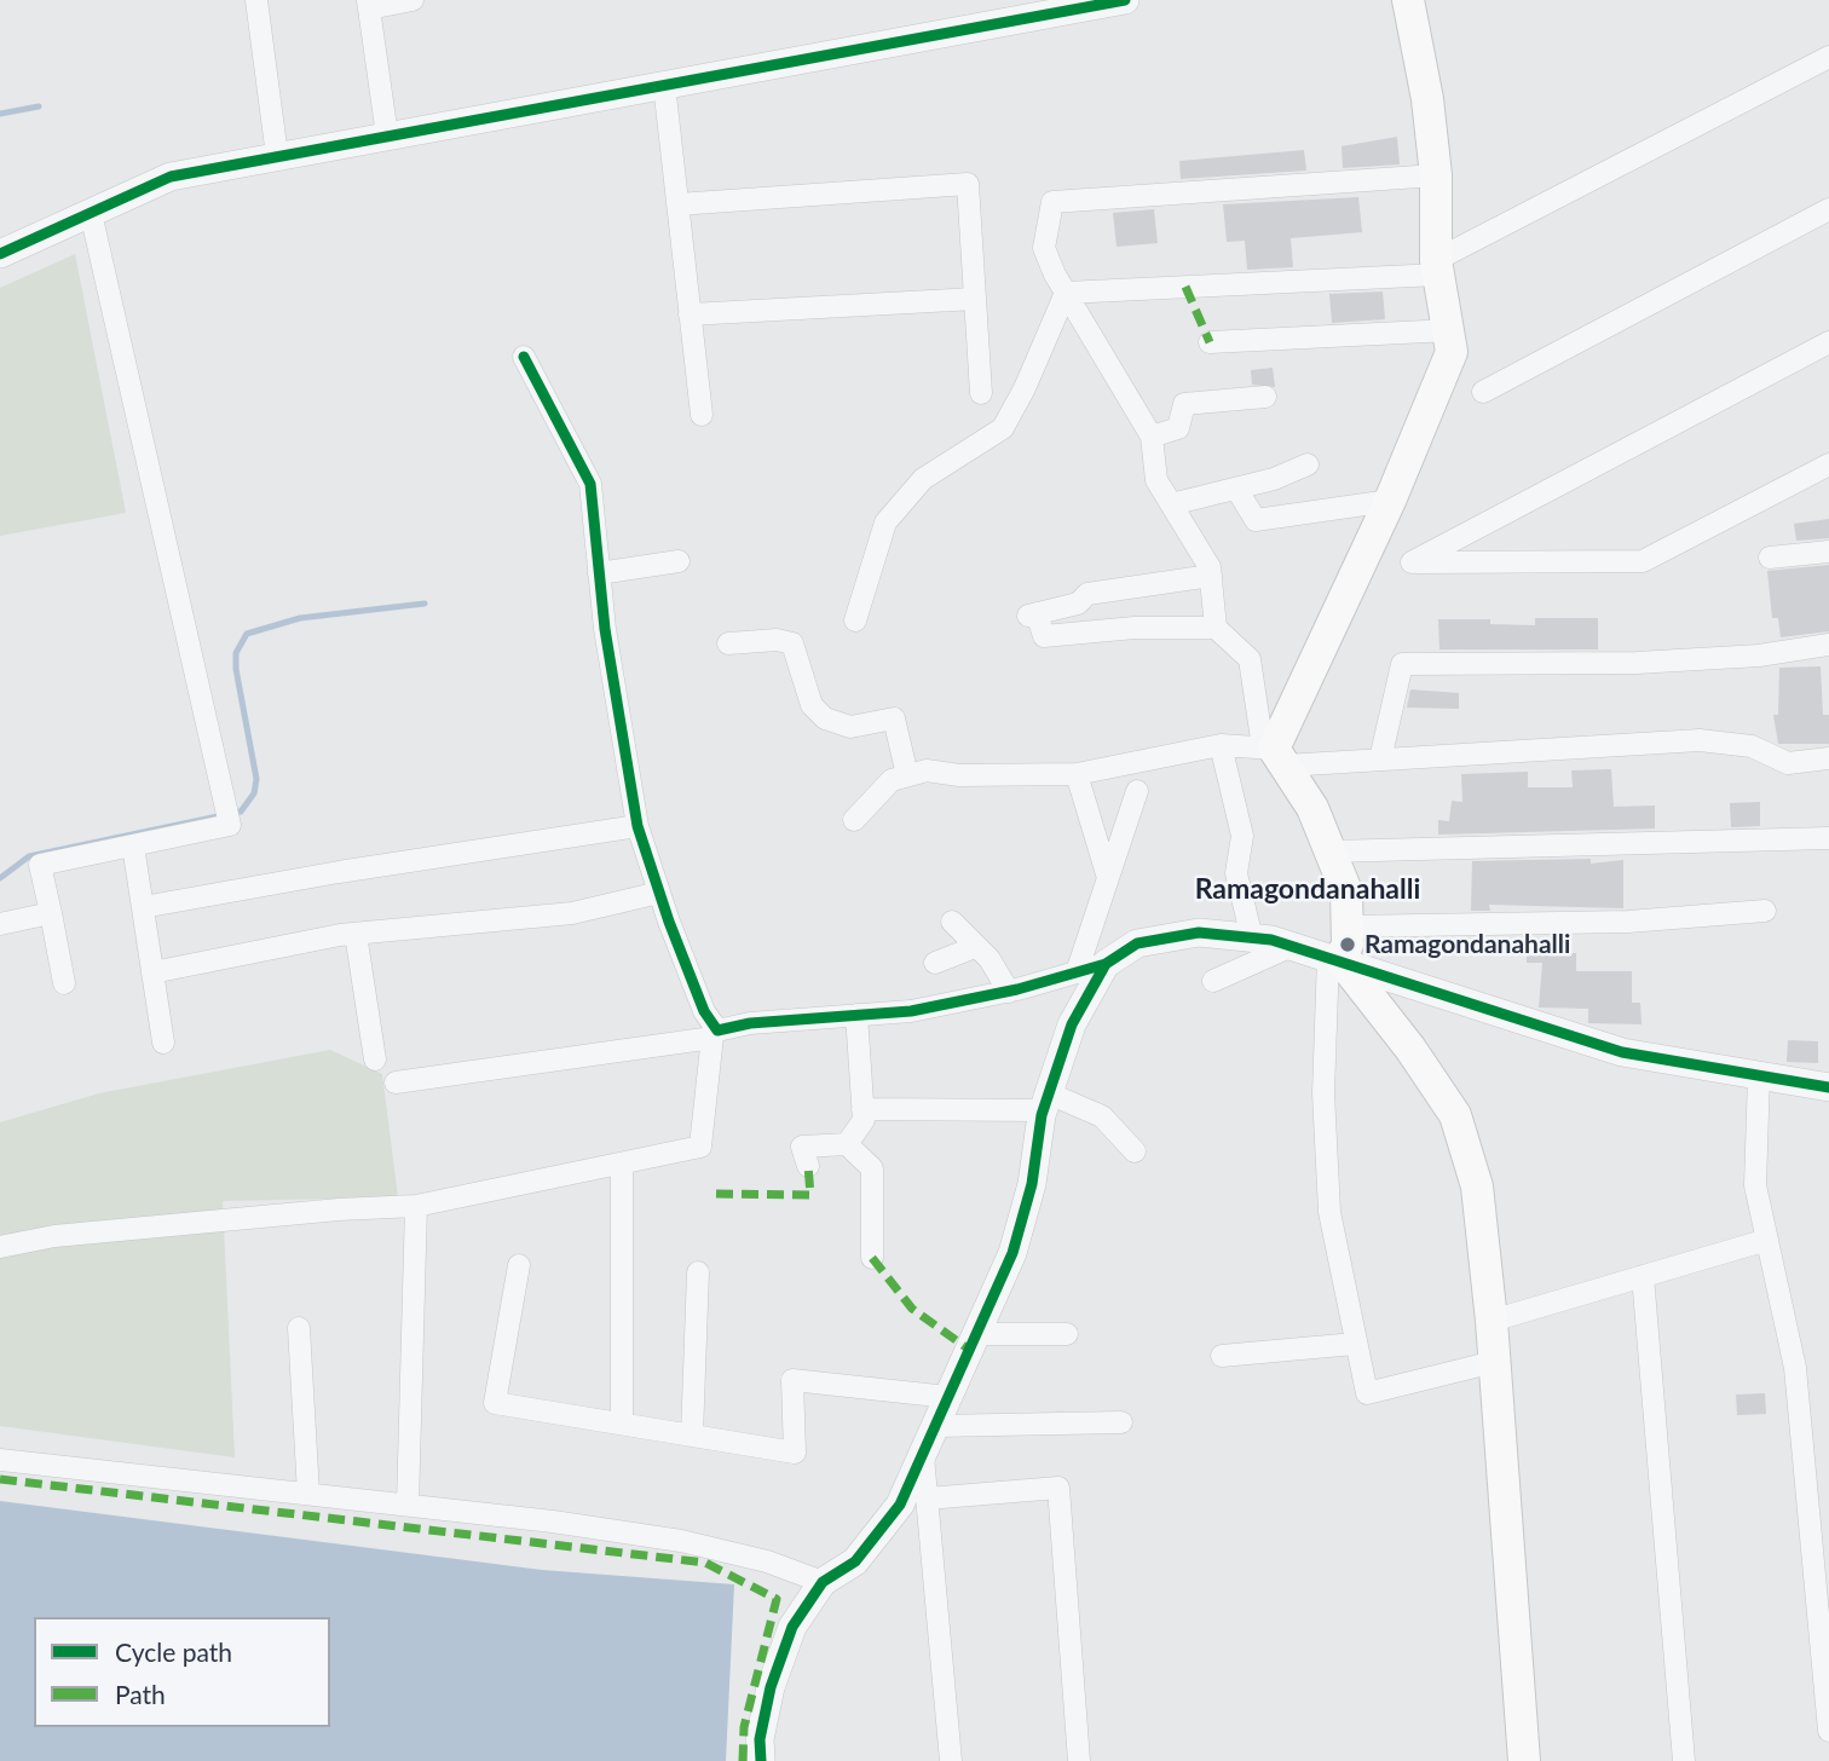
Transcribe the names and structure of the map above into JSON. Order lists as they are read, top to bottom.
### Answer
{
  "districts": ["Ramagondanahalli"],
  "places": ["Ramagondanahalli"],
  "legend": ["Cycle path", "Path"]
}
